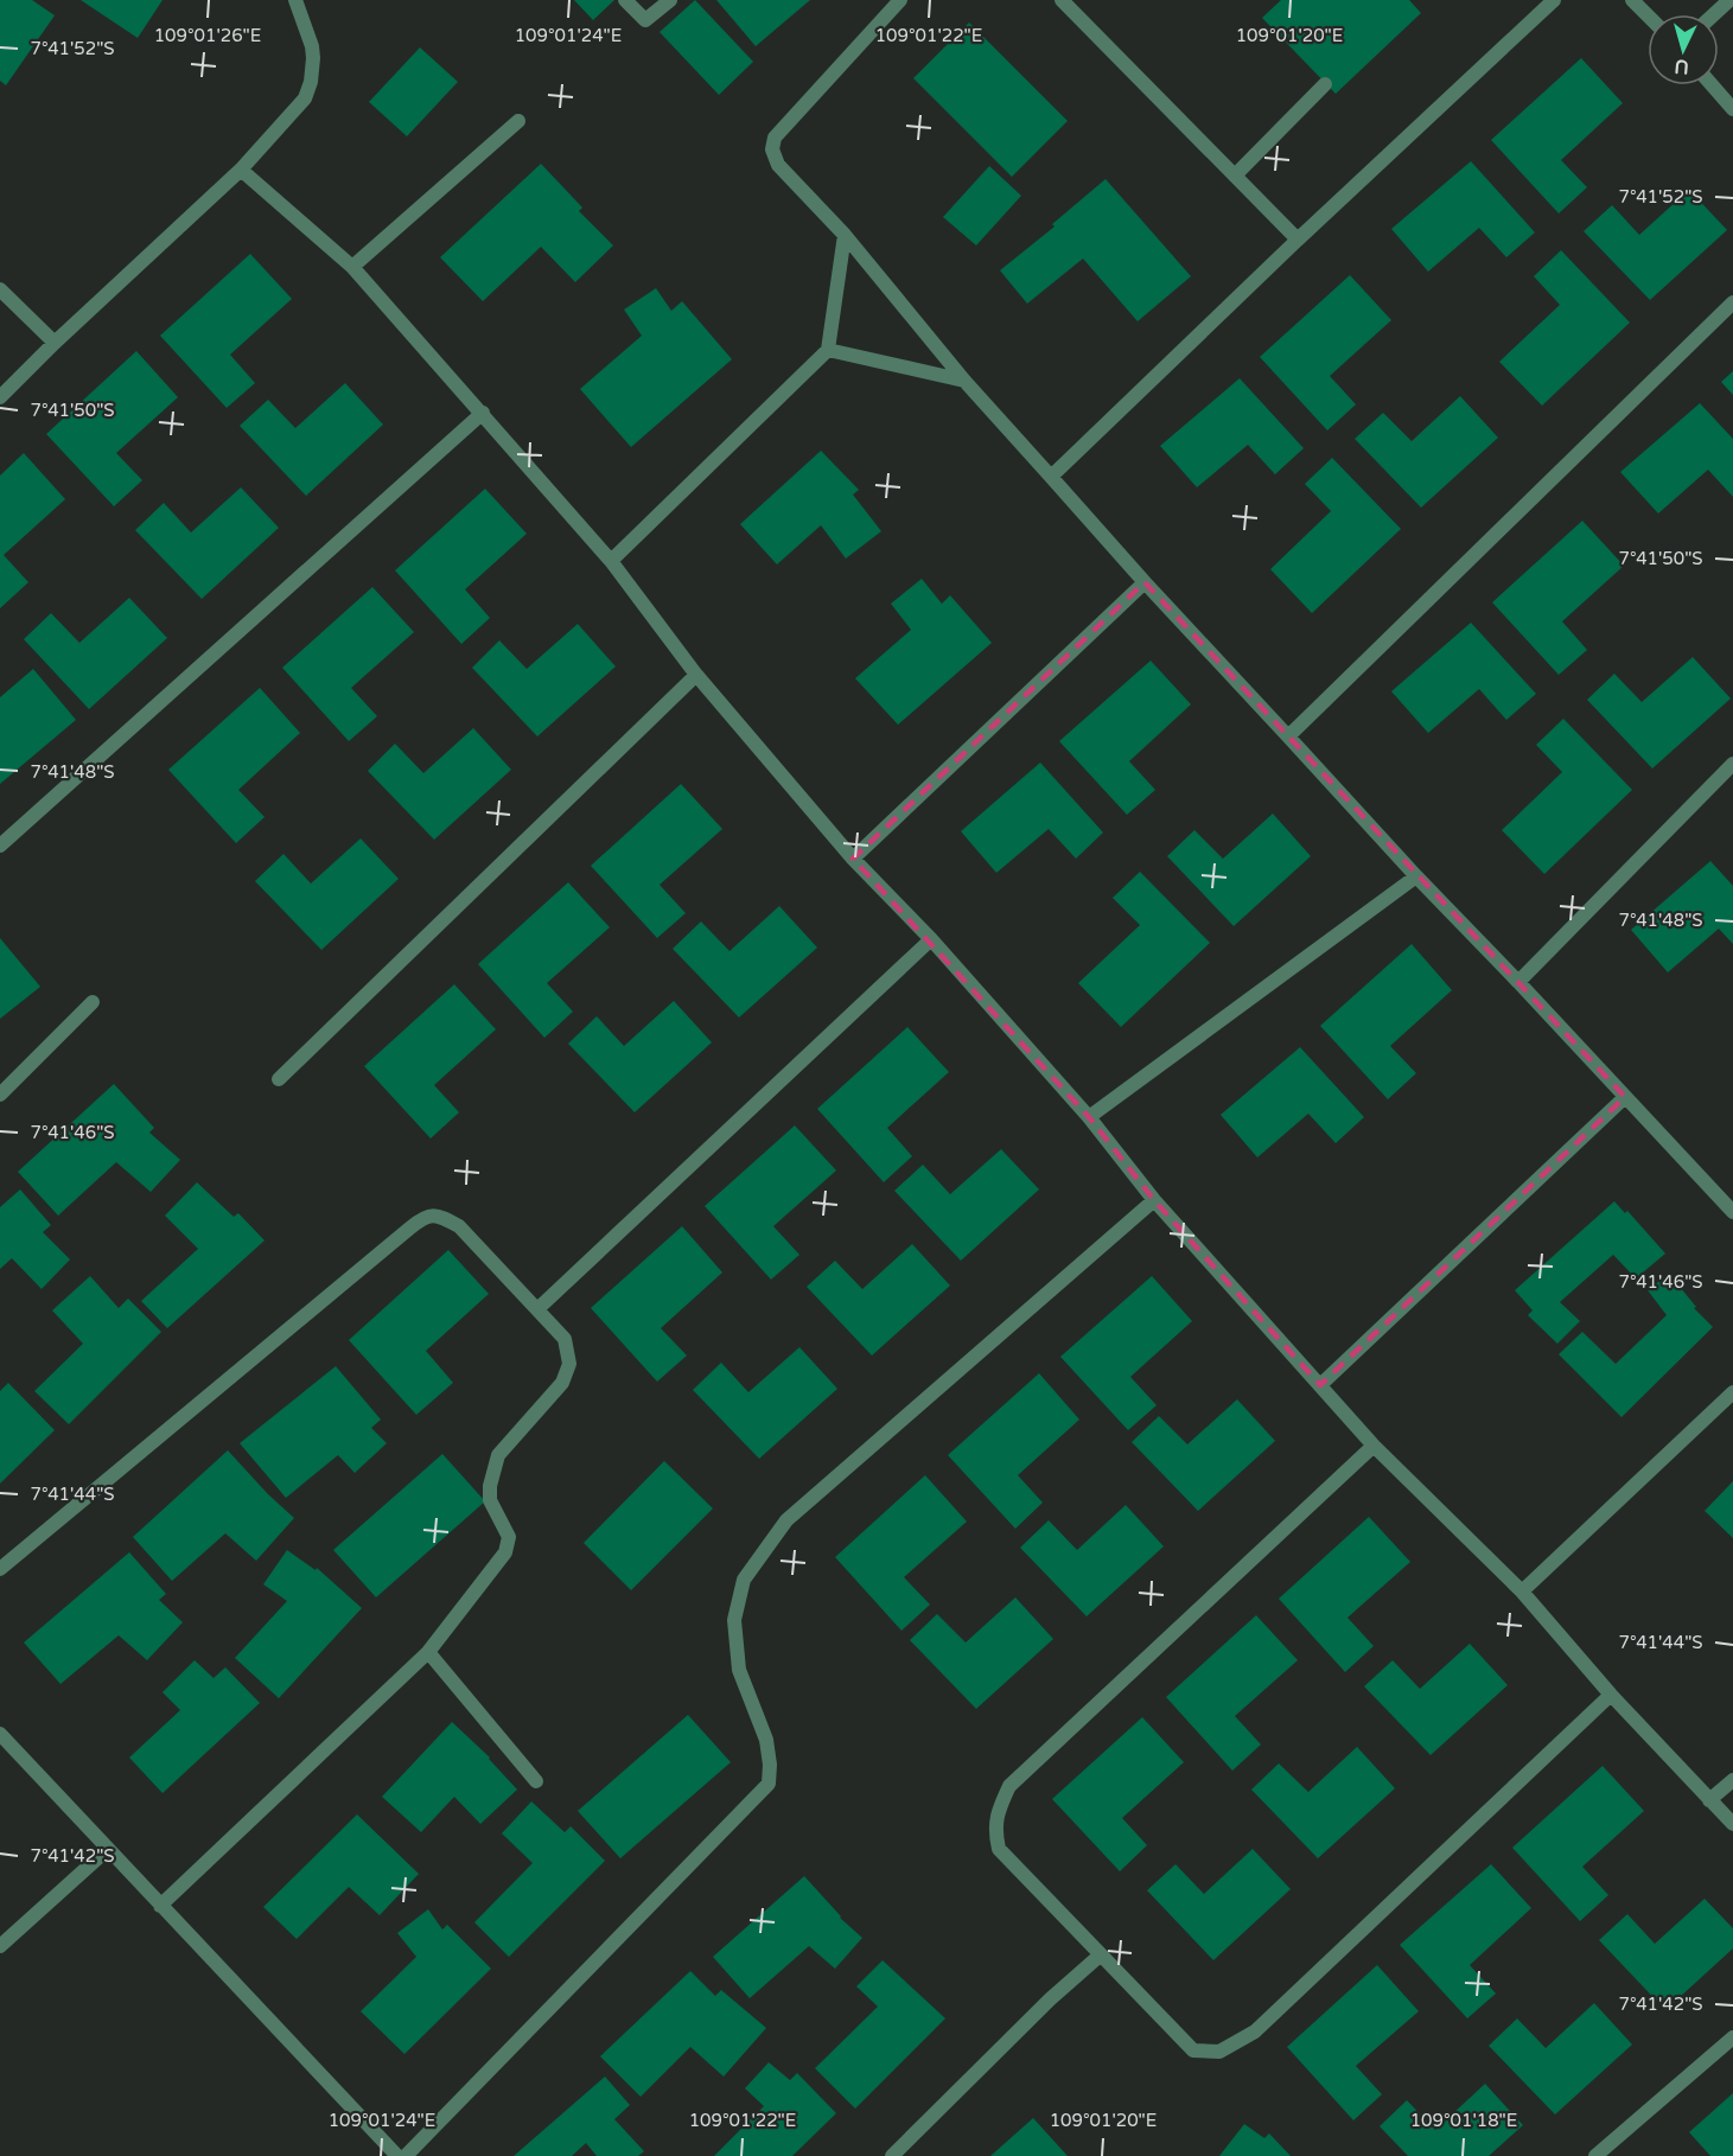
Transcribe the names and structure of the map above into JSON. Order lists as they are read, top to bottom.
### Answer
{
  "north": "bottom",
  "coordinates": [
    "109°01'26\"E",
    "109°01'24\"E",
    "109°01'22\"E",
    "109°01'20\"E",
    "7°41'52\"S",
    "7°41'50\"S",
    "7°41'48\"S",
    "7°41'46\"S",
    "7°41'44\"S",
    "7°41'42\"S",
    "109°01'18\"E"
  ]
}
